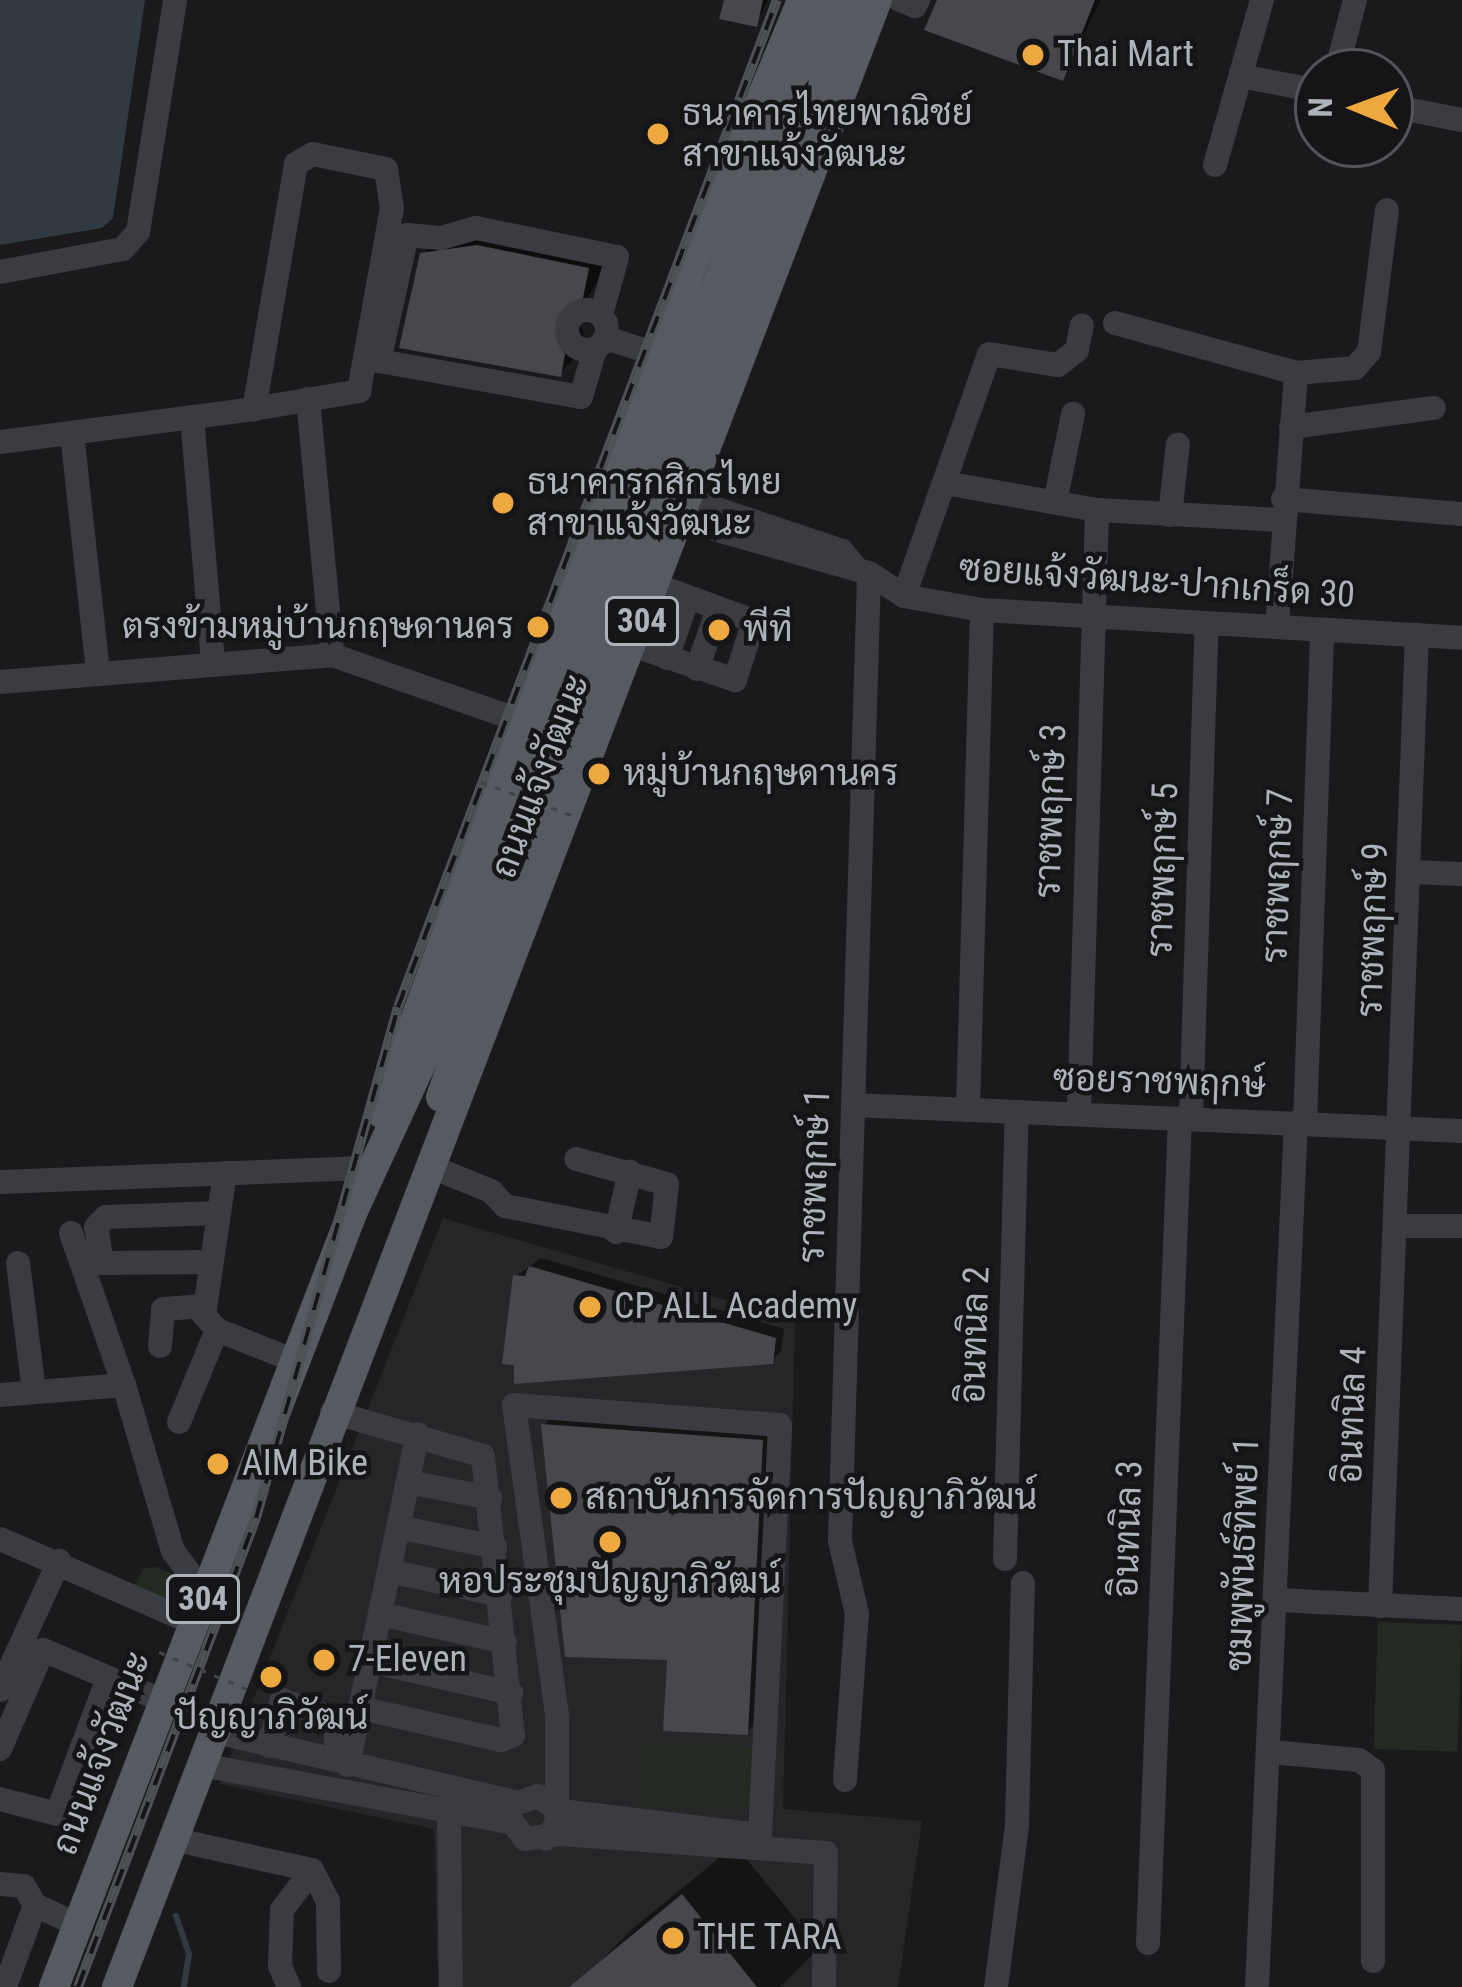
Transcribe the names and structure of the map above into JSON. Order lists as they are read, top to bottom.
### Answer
{
  "streets": {
    "main road": ["304", "ถนนแจ้งวัฒนะ"],
    "street": [
      "ซอยแจ้งวัฒนะ-ปากเกร็ด 30",
      "ราชพฤกษ์ 3",
      "ราชพฤกษ์ 5",
      "ราชพฤกษ์ 7",
      "ราชพฤกษ์ 9",
      "ซอยราชพฤกษ์",
      "ราชพฤกษ์ 1",
      "อินทนิล 2",
      "อินทนิล 4",
      "อินทนิล 3",
      "ชมพูพันธ์ทิพย์ 1"
    ]
  },
  "crossings": [
    ["ซอยแจ้งวัฒนะ-ปากเกร็ด 30", "ถนนแจ้งวัฒนะ"],
    ["ซอยแจ้งวัฒนะ-ปากเกร็ด 30", "ราชพฤกษ์ 3"],
    ["ซอยแจ้งวัฒนะ-ปากเกร็ด 30", "ราชพฤกษ์ 5"],
    ["ซอยแจ้งวัฒนะ-ปากเกร็ด 30", "ราชพฤกษ์ 7"],
    ["ซอยแจ้งวัฒนะ-ปากเกร็ด 30", "ราชพฤกษ์ 9"],
    ["ซอยแจ้งวัฒนะ-ปากเกร็ด 30", "ราชพฤกษ์ 1"],
    ["ราชพฤกษ์ 3", "ซอยราชพฤกษ์"],
    ["ราชพฤกษ์ 5", "ซอยราชพฤกษ์"],
    ["ราชพฤกษ์ 5", "อินทนิล 3"],
    ["ราชพฤกษ์ 7", "ซอยราชพฤกษ์"],
    ["ราชพฤกษ์ 7", "ชมพูพันธ์ทิพย์ 1"],
    ["ราชพฤกษ์ 9", "ซอยราชพฤกษ์"],
    ["ราชพฤกษ์ 9", "อินทนิล 4"],
    ["ซอยราชพฤกษ์", "ราชพฤกษ์ 1"],
    ["ซอยราชพฤกษ์", "อินทนิล 2"],
    ["ซอยราชพฤกษ์", "อินทนิล 3"],
    ["ซอยราชพฤกษ์", "ชมพูพันธ์ทิพย์ 1"]
  ],
  "places": [
    "Thai Mart",
    "ธนาคารไทยพาณิชย์ สาขาแจ้งวัฒนะ",
    "ธนาคารกสิกรไทย สาขาแจ้งวัฒนะ",
    "ตรงข้ามหมู่บ้านกฤษดานคร",
    "พีที",
    "หมู่บ้านกฤษดานคร",
    "CP ALL Academy",
    "AIM Bike",
    "สถาบันการจัดการปัญญาภิวัฒน์",
    "หอประชุมปัญญาภิวัฒน์",
    "7-Eleven",
    "ปัญญาภิวัฒน์",
    "THE TARA"
  ],
  "north": "left"
}
